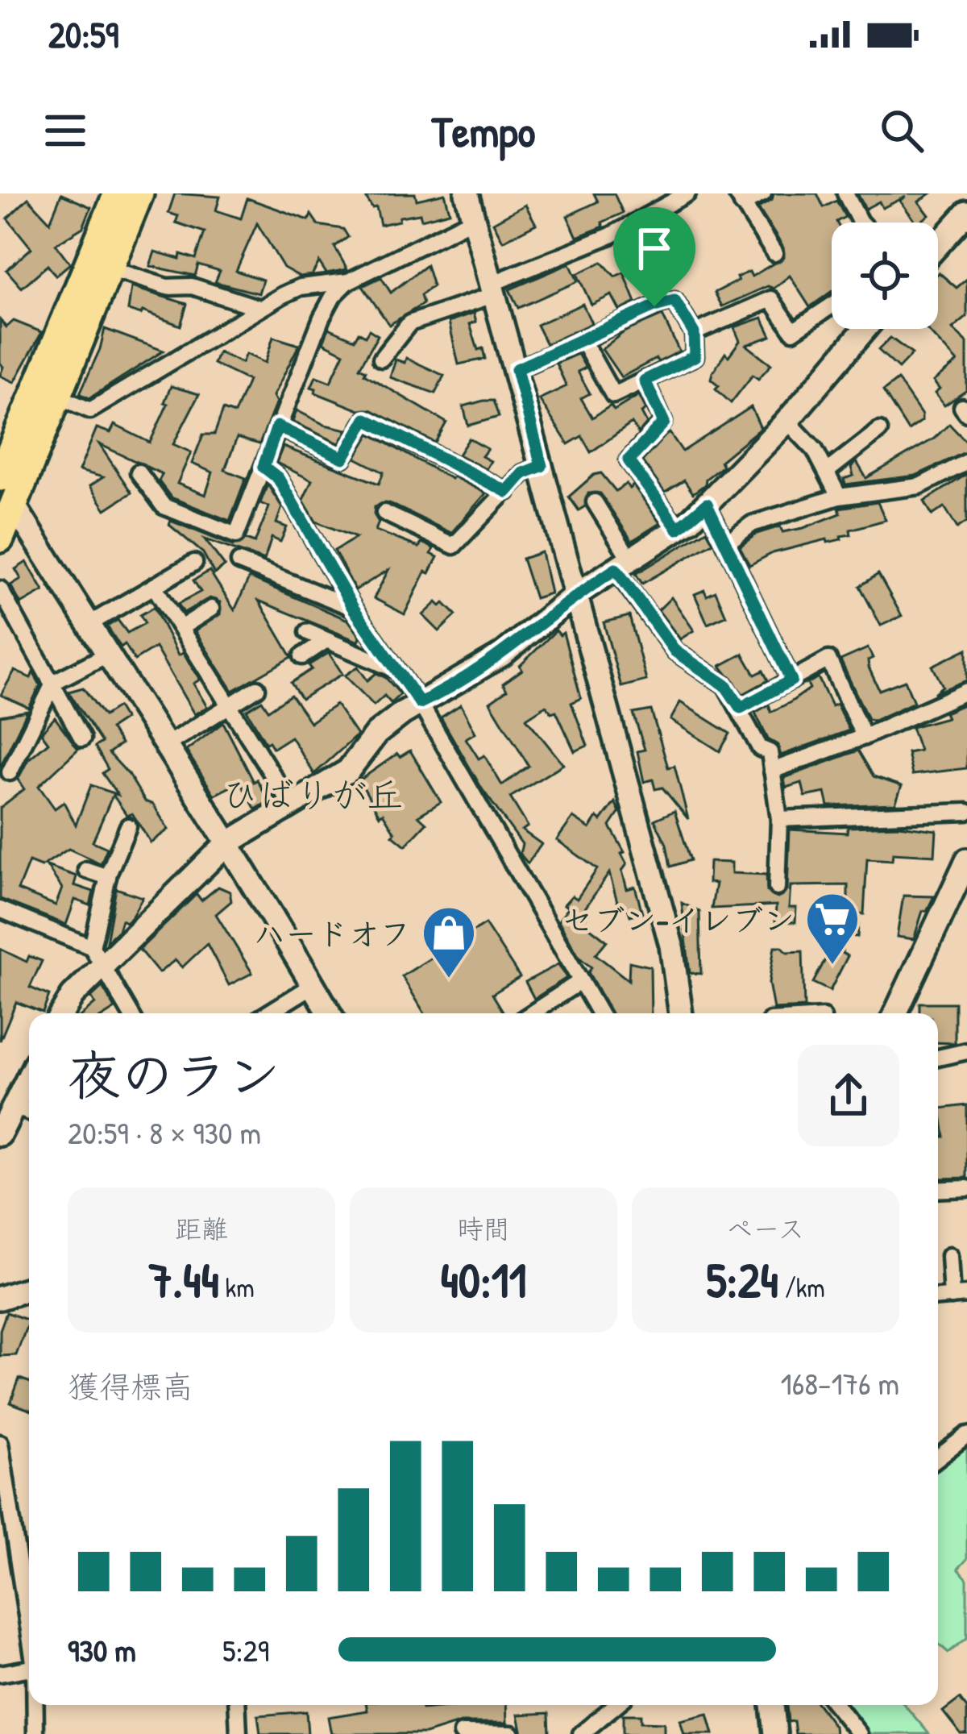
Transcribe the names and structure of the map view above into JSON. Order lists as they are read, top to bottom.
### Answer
{
  "districts": ["ひばりが丘"],
  "places": {
    "supermarket": ["セブン-イレブン"],
    "shop": ["ハードオフ"]
  },
  "page": {
    "status": "20:59",
    "header": "Tempo",
    "heading": ["夜のラン", "20:59 · 8 × 930 m"],
    "stats": [
      ["距離", "7.44 km"],
      ["時間", "40:11"],
      ["ペース", "5:24 /km"]
    ],
    "chart": ["獲得標高", "168–176 m"],
    "list": [
      {
        "name": "930 m",
        "note": "5:29"
      }
    ]
  }
}
